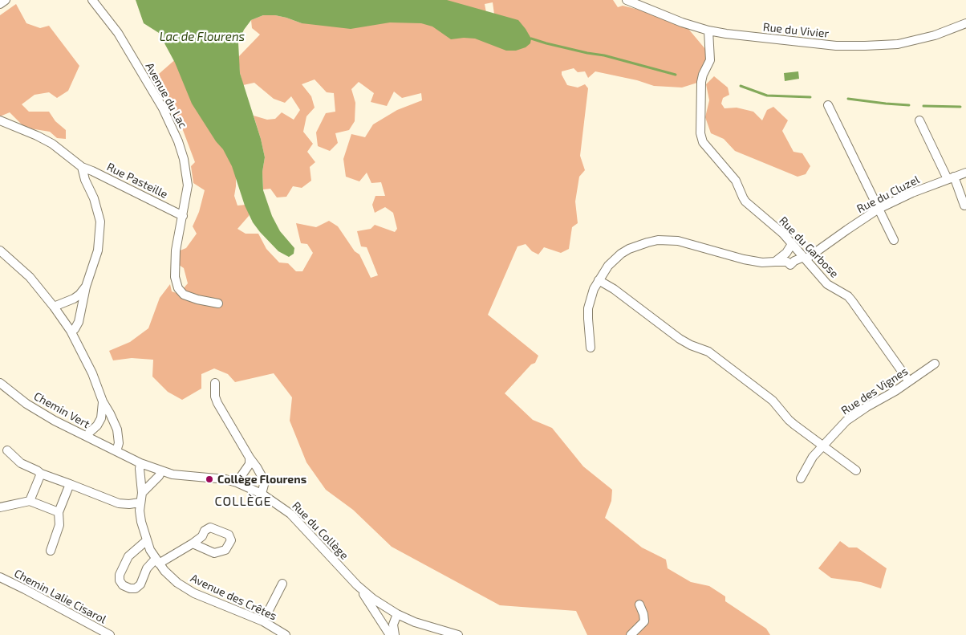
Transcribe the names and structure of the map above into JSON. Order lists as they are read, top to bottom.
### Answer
{
  "streets": {
    "street": [
      "Rue du Vivier",
      "Avenue du Lac",
      "Rue Pasteille",
      "Rue du Cluzel",
      "Rue du Garbose",
      "Rue des Vignes",
      "Chemin Vert",
      "Rue du Collège",
      "Chemin Lalie Cisarol",
      "Avenue des Crêtes"
    ]
  },
  "crossings": [
    ["Rue du Vivier", "Rue du Garbose"],
    ["Avenue du Lac", "Rue Pasteille"],
    ["Rue du Cluzel", "Rue du Garbose"],
    ["Rue du Garbose", "Rue des Vignes"],
    ["Chemin Vert", "Rue du Collège"],
    ["Rue du Collège", "Avenue des Crêtes"]
  ],
  "districts": ["COLLÈGE"],
  "water": ["Lac de Flourens"],
  "places": ["Collège Flourens"]
}
